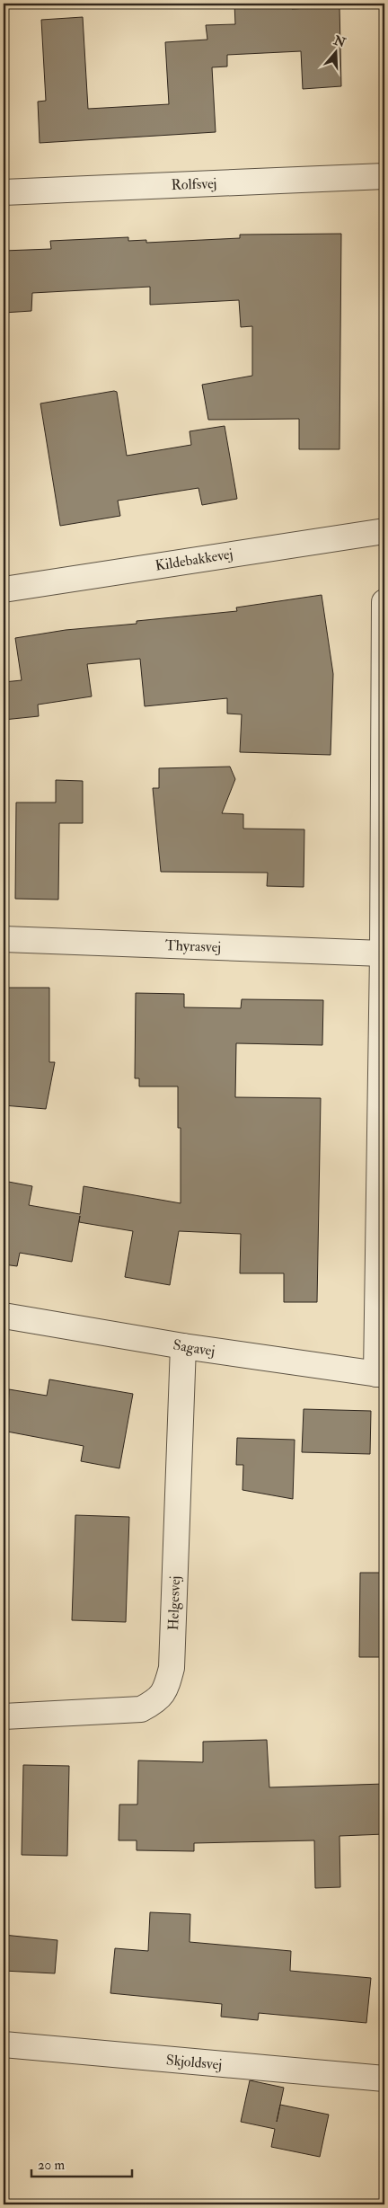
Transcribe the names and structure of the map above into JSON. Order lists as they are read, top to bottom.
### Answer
{
  "streets": {
    "street": [
      "Rolfsvej",
      "Kildebakkevej",
      "Thyrasvej",
      "Sagavej",
      "Helgesvej",
      "Skjoldsvej"
    ]
  },
  "crossings": [
    ["Sagavej", "Helgesvej"]
  ],
  "scale_bar": "20 m",
  "north": "top"
}
